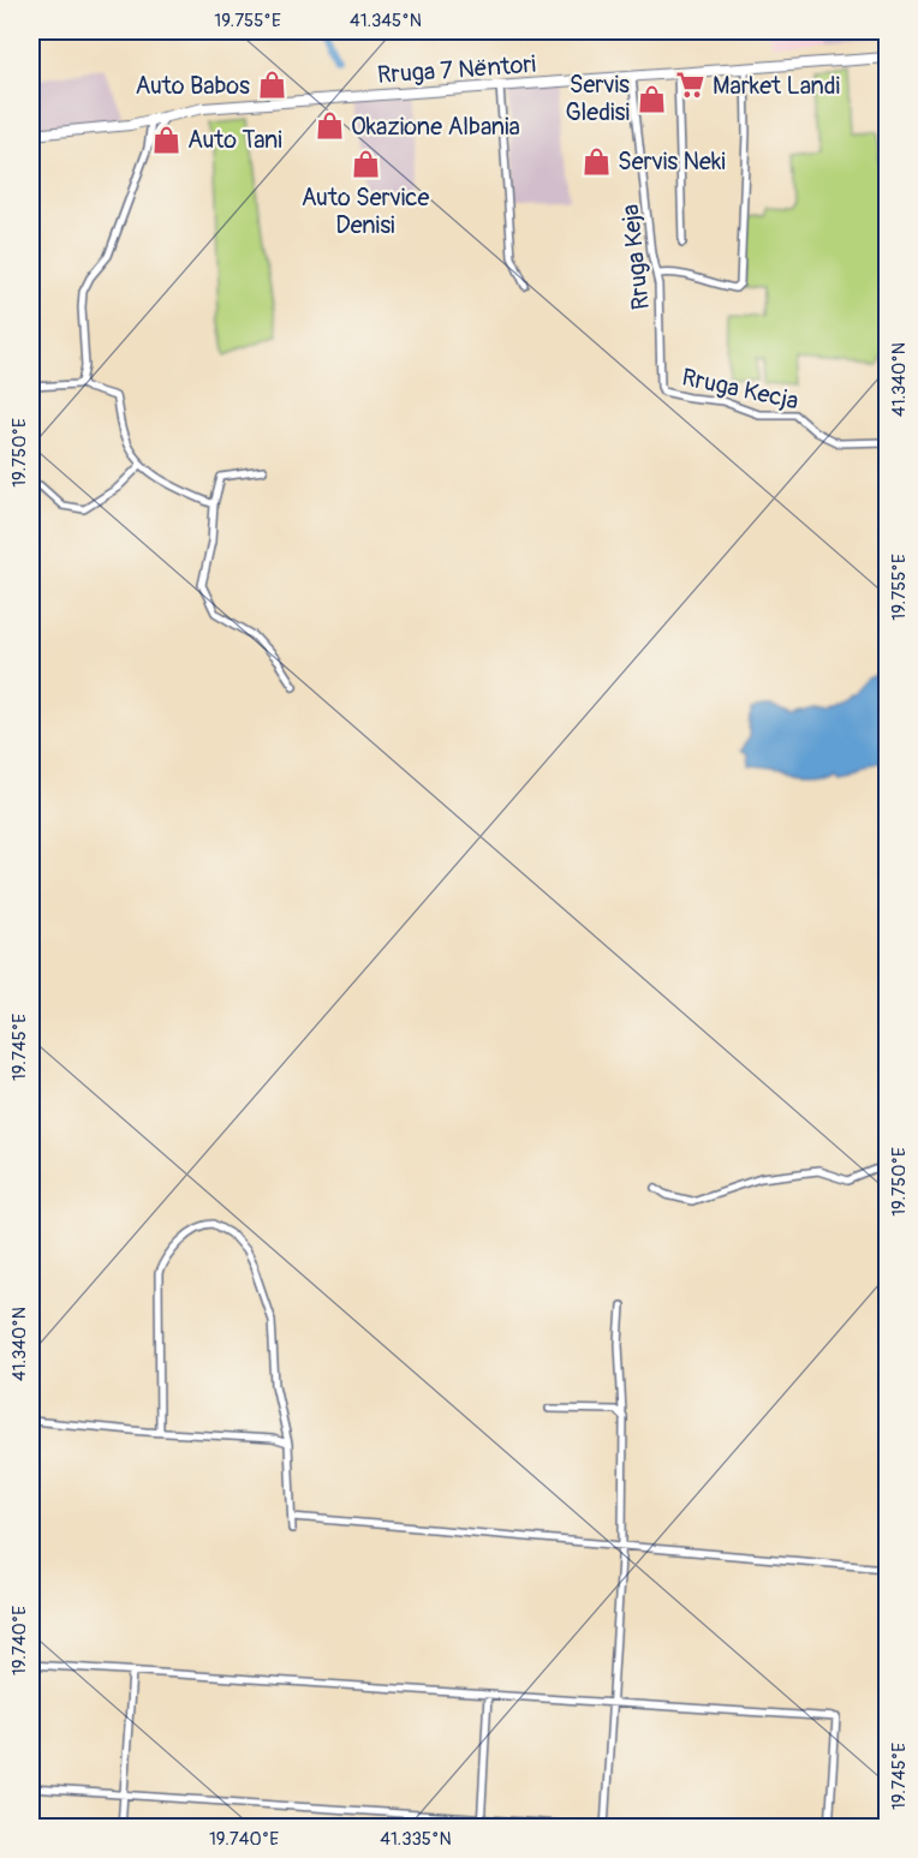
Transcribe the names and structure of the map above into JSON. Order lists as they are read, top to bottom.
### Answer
{
  "streets": {
    "main road": ["Rruga 7 Nëntori"],
    "street": ["Rruga Keja", "Rruga Kecja"]
  },
  "crossings": [
    ["Rruga 7 Nëntori", "Rruga Keja"],
    ["Rruga Keja", "Rruga Kecja"]
  ],
  "places": {
    "shop": [
      "Auto Babos",
      "Servis Gledisi",
      "Okazione Albania",
      "Auto Tani",
      "Servis Neki",
      "Auto Service Denisi"
    ],
    "supermarket": ["Market Landi"]
  },
  "coordinates": [
    "19.755°E",
    "41.345°N",
    "41.340°N",
    "19.750°E",
    "19.745°E",
    "19.740°E",
    "41.335°N"
  ]
}
